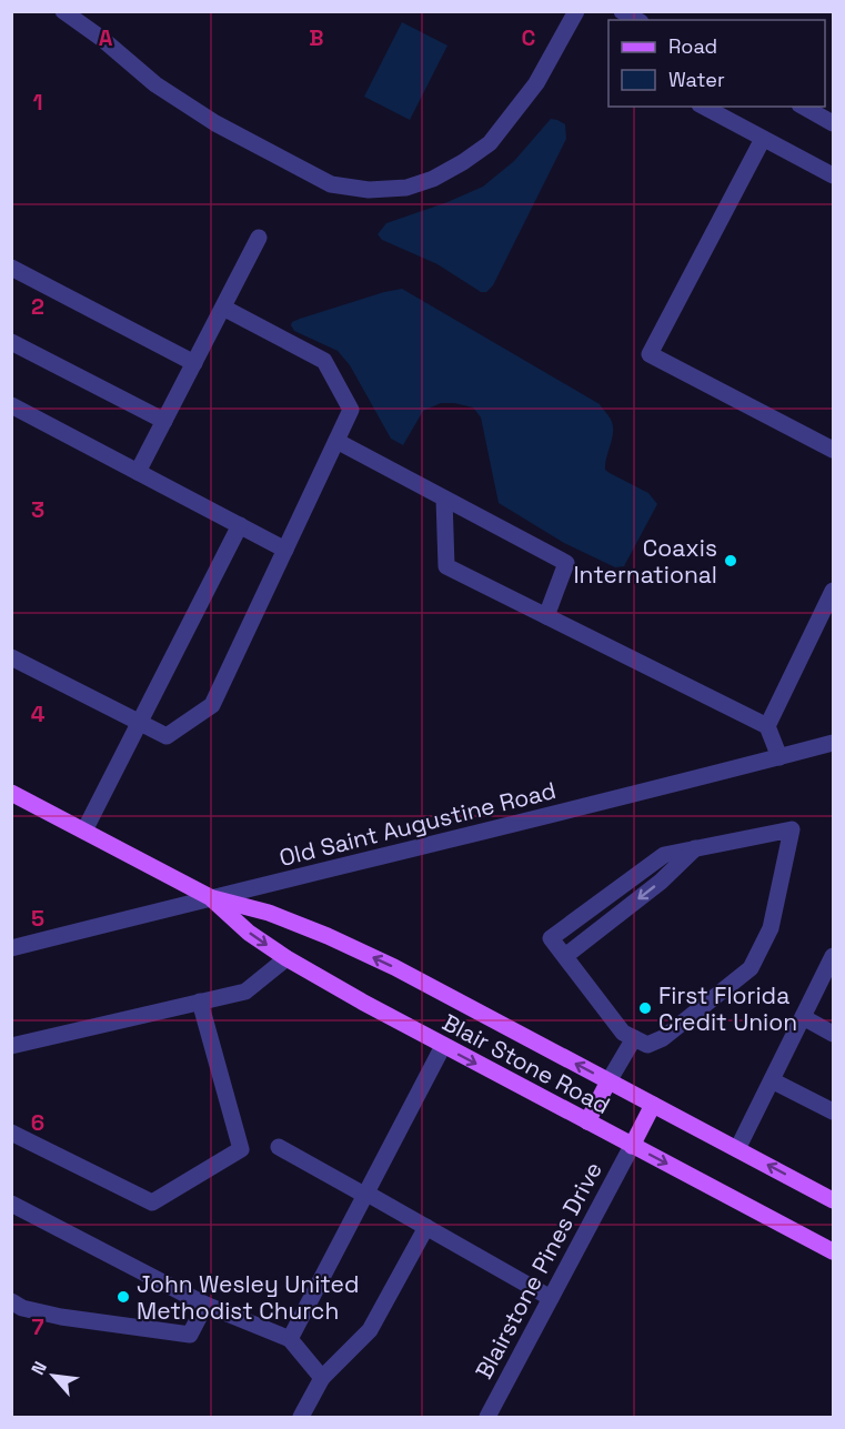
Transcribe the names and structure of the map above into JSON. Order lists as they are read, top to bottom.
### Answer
{
  "streets": {
    "main road": ["Blair Stone Road"],
    "street": ["Old Saint Augustine Road", "Blairstone Pines Drive"]
  },
  "crossings": [
    ["Old Saint Augustine Road", "Blair Stone Road"],
    ["Blair Stone Road", "Blairstone Pines Drive"]
  ],
  "places": ["Coaxis International", "First Florida Credit Union", "John Wesley United Methodist Church"],
  "legend": ["Road", "Water"],
  "north": "top left",
  "grid": {
    "columns": ["A", "B", "C"],
    "rows": [
      "1",
      "2",
      "3",
      "4",
      "5",
      "6",
      "7"
    ]
  }
}
